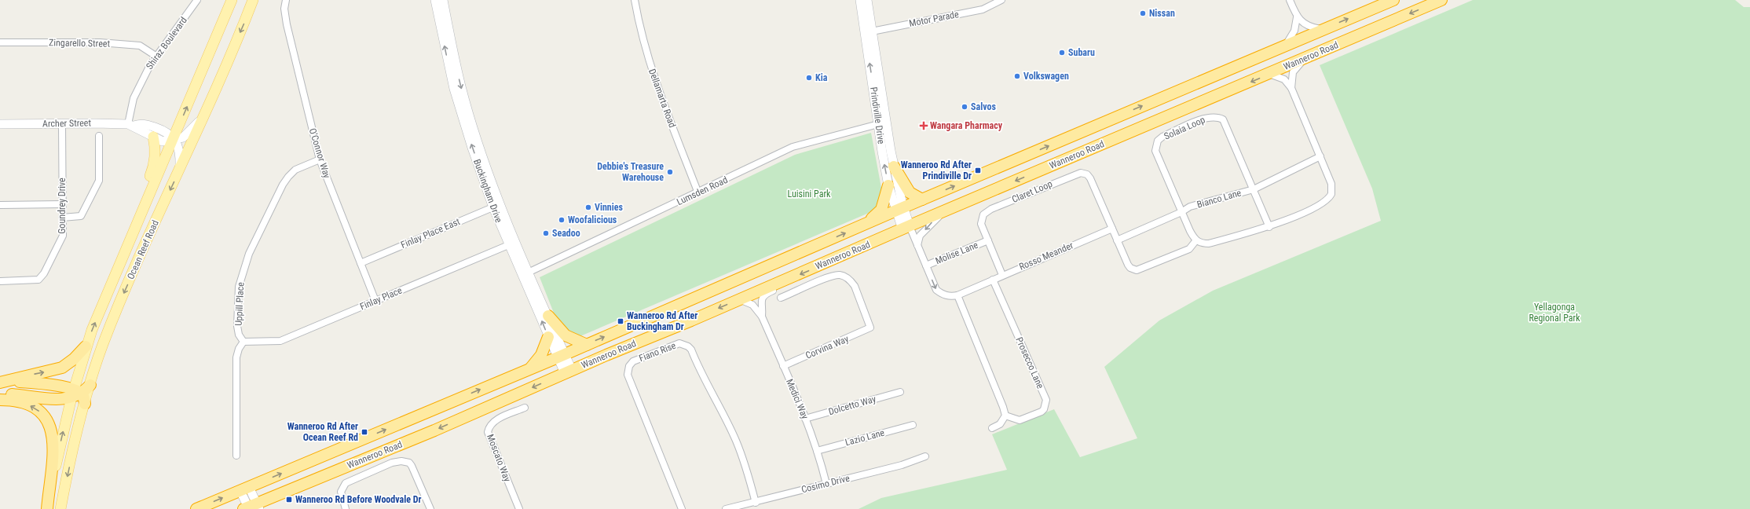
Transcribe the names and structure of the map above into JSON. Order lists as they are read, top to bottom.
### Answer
{
  "streets": {
    "highway": ["Wanneroo Road"],
    "main road": ["Ocean Reef Road"],
    "street": [
      "Motor Parade",
      "Zingarello Street",
      "Shiraz Boulevard",
      "Dellamarta Road",
      "Prindiville Drive",
      "Archer Street",
      "Solaia Loop",
      "O'Connor Way",
      "Buckingham Drive",
      "Lumsden Road",
      "Claret Loop",
      "Bianco Lane",
      "Goundrey Drive",
      "Finlay Place East",
      "Molise Lane",
      "Rosso Meander",
      "Finlay Place",
      "Uppill Place",
      "Corvina Way",
      "Fiano Rise",
      "Prosecco Lane",
      "Medici Way",
      "Dolcetto Way",
      "Lazio Lane",
      "Moscato Way",
      "Cosimo Drive"
    ]
  },
  "crossings": [
    ["Motor Parade", "Prindiville Drive"],
    ["Zingarello Street", "Shiraz Boulevard"],
    ["Shiraz Boulevard", "Archer Street"],
    ["Wanneroo Road", "Prindiville Drive"],
    ["Wanneroo Road", "Buckingham Drive"],
    ["Wanneroo Road", "Medici Way"],
    ["Dellamarta Road", "Lumsden Road"],
    ["Prindiville Drive", "Lumsden Road"],
    ["Archer Street", "Goundrey Drive"],
    ["Archer Street", "Ocean Reef Road"],
    ["Solaia Loop", "Bianco Lane"],
    ["O'Connor Way", "Finlay Place East"],
    ["O'Connor Way", "Finlay Place"],
    ["O'Connor Way", "Uppill Place"],
    ["Buckingham Drive", "Lumsden Road"],
    ["Buckingham Drive", "Finlay Place East"],
    ["Buckingham Drive", "Finlay Place"],
    ["Claret Loop", "Molise Lane"],
    ["Claret Loop", "Rosso Meander"],
    ["Rosso Meander", "Prosecco Lane"],
    ["Finlay Place", "Uppill Place"],
    ["Corvina Way", "Medici Way"],
    ["Fiano Rise", "Cosimo Drive"],
    ["Medici Way", "Dolcetto Way"],
    ["Medici Way", "Lazio Lane"],
    ["Medici Way", "Cosimo Drive"]
  ],
  "parks": ["Luisini Park", "Yellagonga Regional Park"],
  "places": {
    "other": [
      "Nissan",
      "Subaru",
      "Volkswagen",
      "Kia",
      "Salvos",
      "Debbie's Treasure Warehouse",
      "Vinnies",
      "Woofalicious",
      "Seadoo"
    ],
    "health": ["Wangara Pharmacy"],
    "transit": [
      "Wanneroo Rd After Prindiville Dr",
      "Wanneroo Rd After Buckingham Dr",
      "Wanneroo Rd After Ocean Reef Rd",
      "Wanneroo Rd Before Woodvale Dr"
    ]
  }
}
